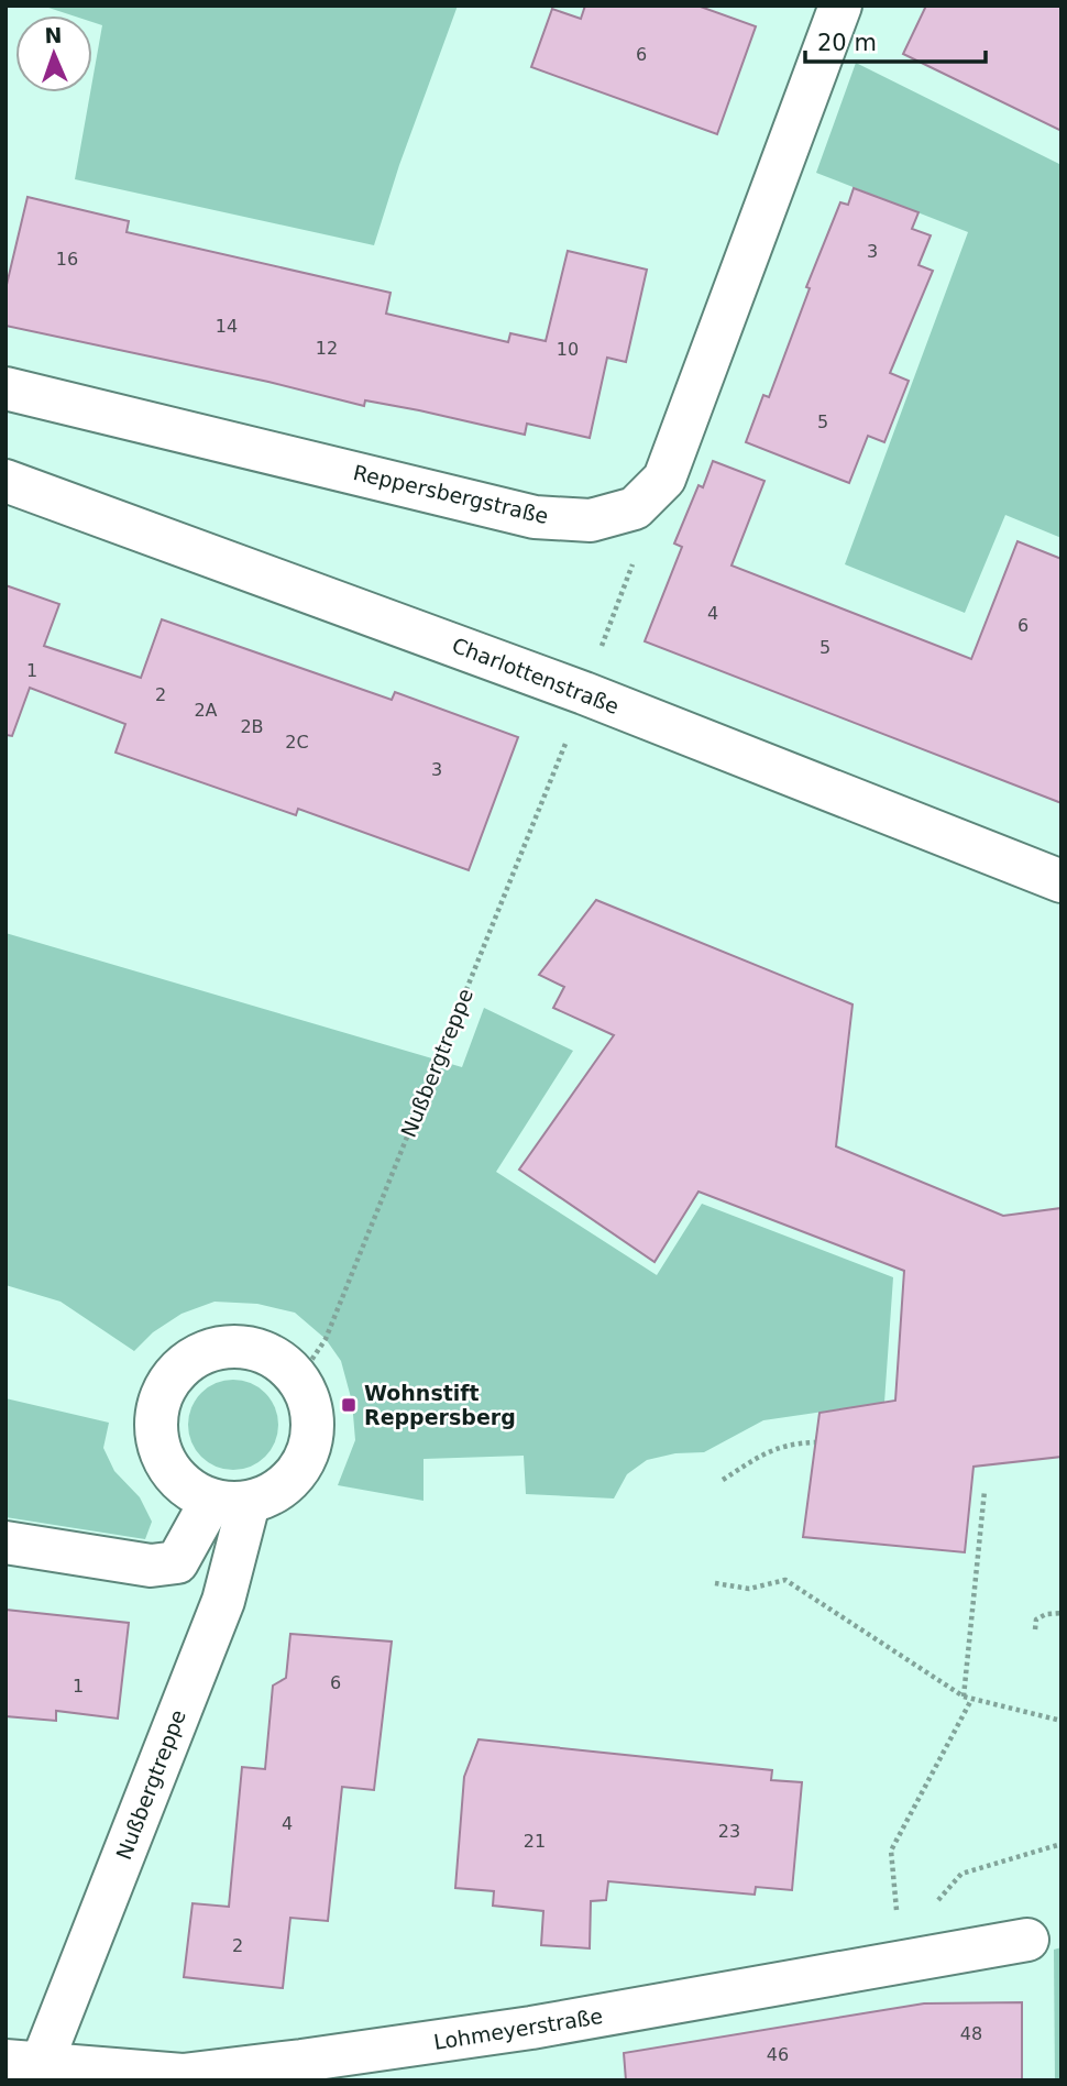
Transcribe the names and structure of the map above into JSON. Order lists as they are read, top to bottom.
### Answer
{
  "streets": {
    "street": [
      "Reppersbergstraße",
      "Charlottenstraße",
      "Nußbergtreppe",
      "Lohmeyerstraße"
    ]
  },
  "crossings": [
    ["Nußbergtreppe", "Lohmeyerstraße"]
  ],
  "places": {
    "transit": ["Wohnstift Reppersberg"]
  },
  "house_numbers": [
    "6",
    "3",
    "16",
    "14",
    "12",
    "10",
    "5",
    "4",
    "6",
    "5",
    "1",
    "2",
    "2A",
    "2B",
    "2C",
    "3",
    "6",
    "1",
    "4",
    "23",
    "21",
    "2",
    "48",
    "46"
  ],
  "scale_bar": "20 m",
  "north": "top"
}
